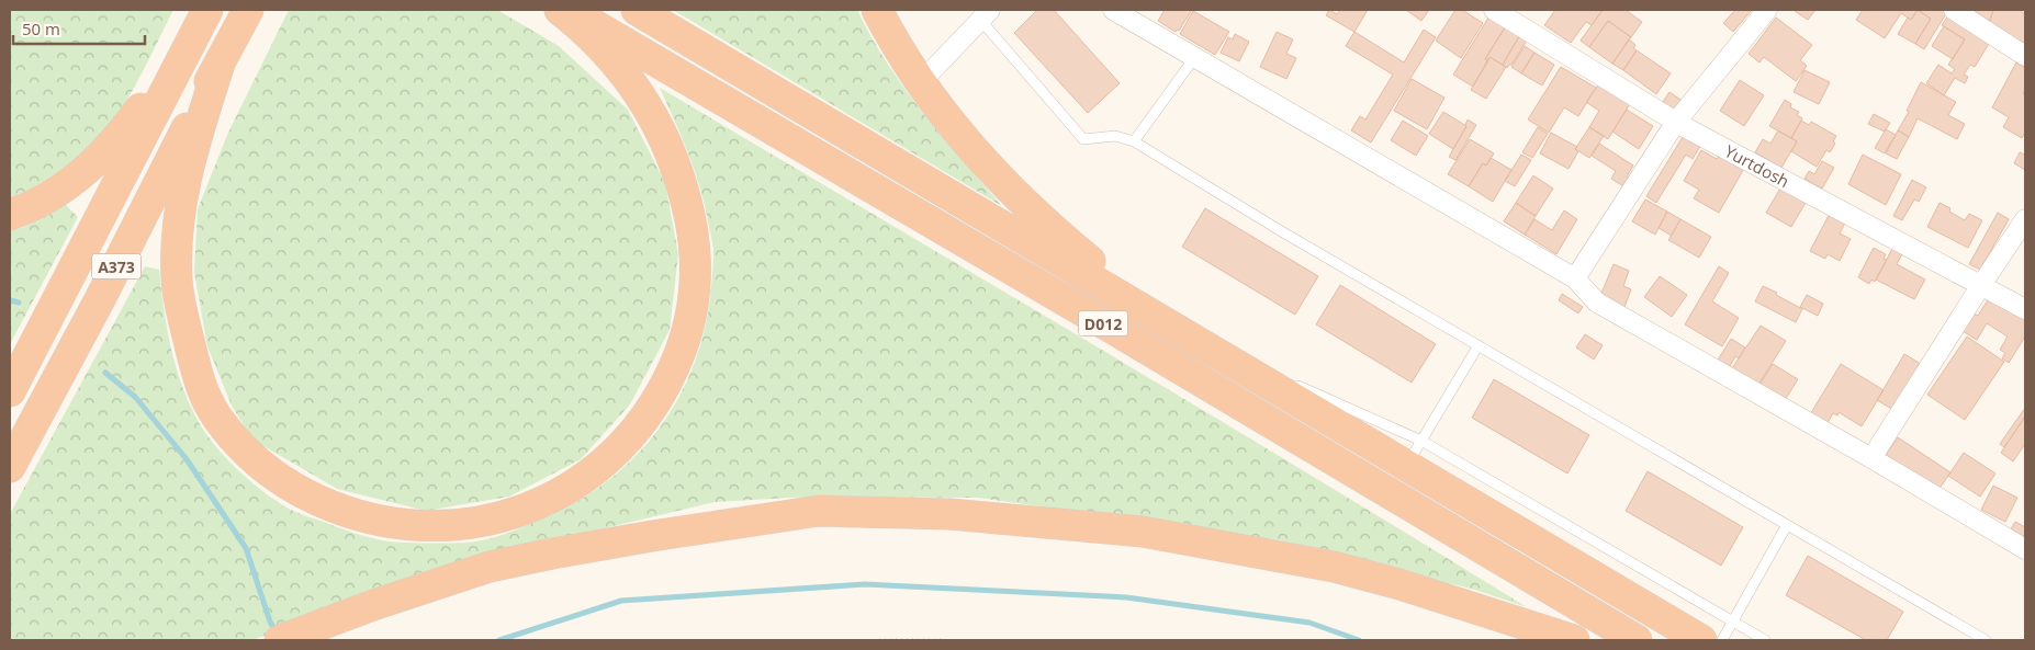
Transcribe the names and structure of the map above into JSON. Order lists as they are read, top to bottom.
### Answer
{
  "streets": {
    "highway": ["A373", "D012"],
    "street": ["Yurtdosh"]
  },
  "scale_bar": "50 m"
}
